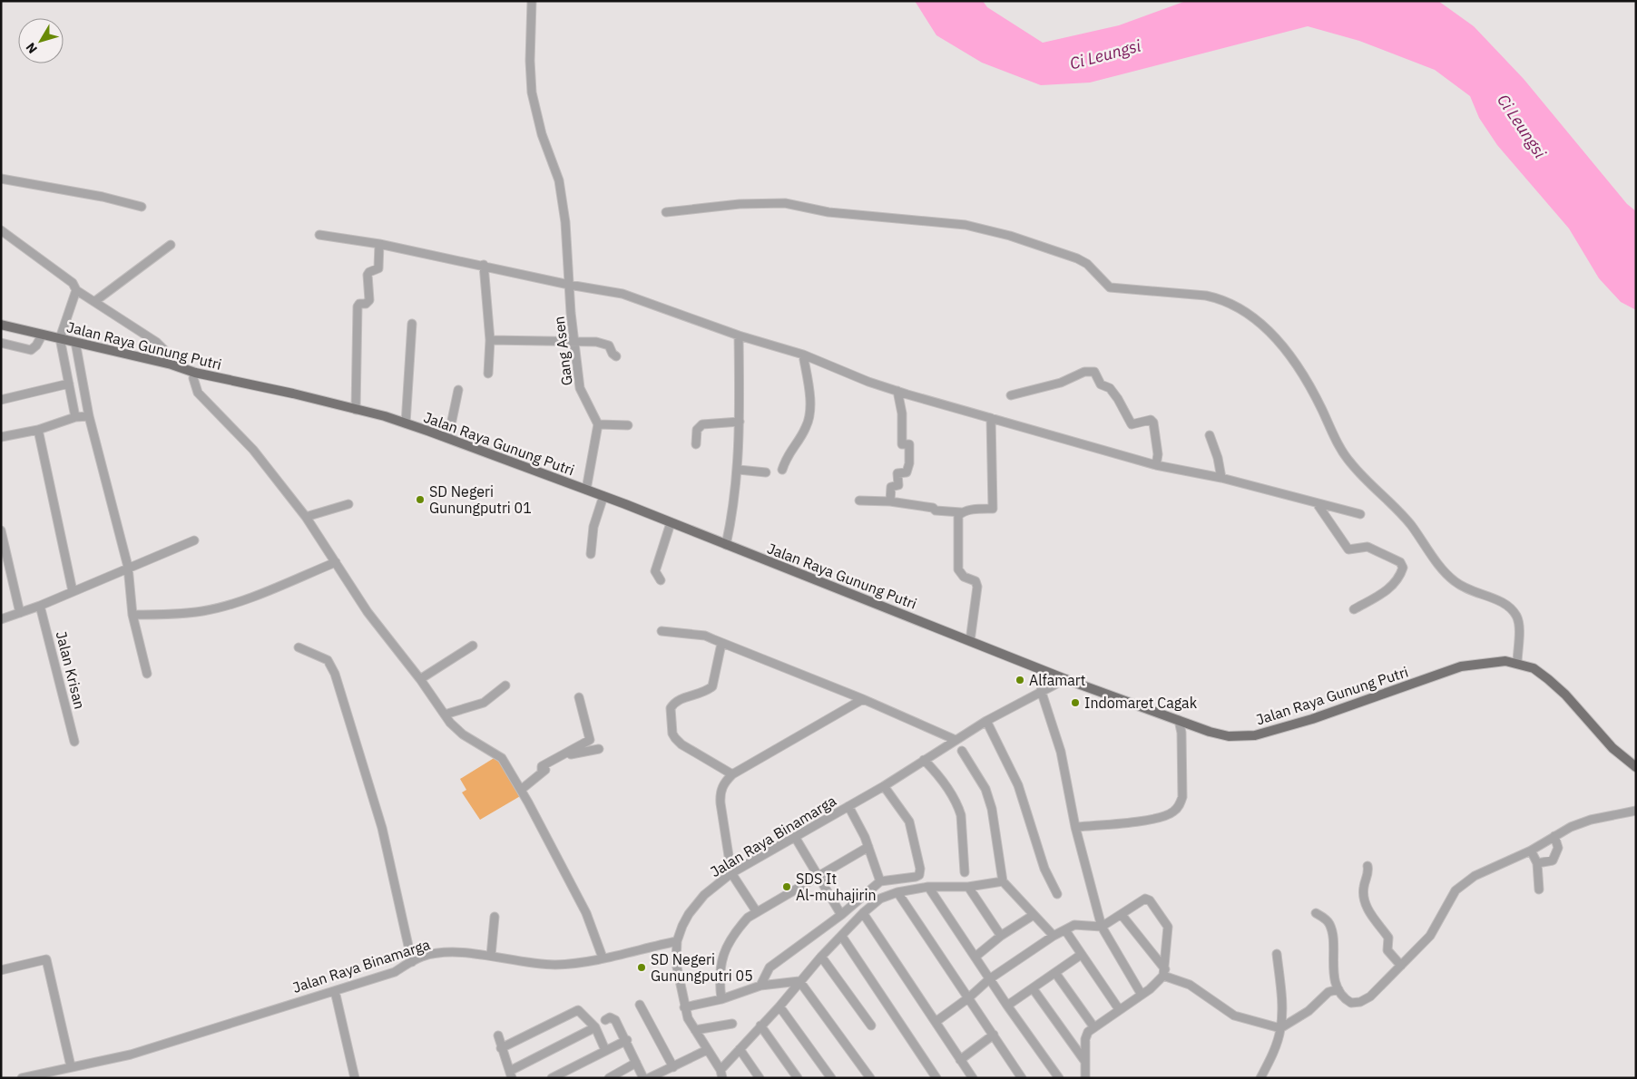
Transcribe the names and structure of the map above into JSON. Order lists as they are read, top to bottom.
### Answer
{
  "streets": {
    "main road": ["Jalan Raya Gunung Putri"],
    "street": ["Gang Asen", "Jalan Krisan", "Jalan Raya Binamarga"]
  },
  "crossings": [
    ["Jalan Raya Gunung Putri", "Jalan Raya Binamarga"]
  ],
  "water": ["Ci Leungsi"],
  "places": [
    "SD Negeri Gunungputri 01",
    "Alfamart",
    "Indomaret Cagak",
    "SDS It Al-muhajirin",
    "SD Negeri Gunungputri 05"
  ],
  "north": "bottom left"
}
